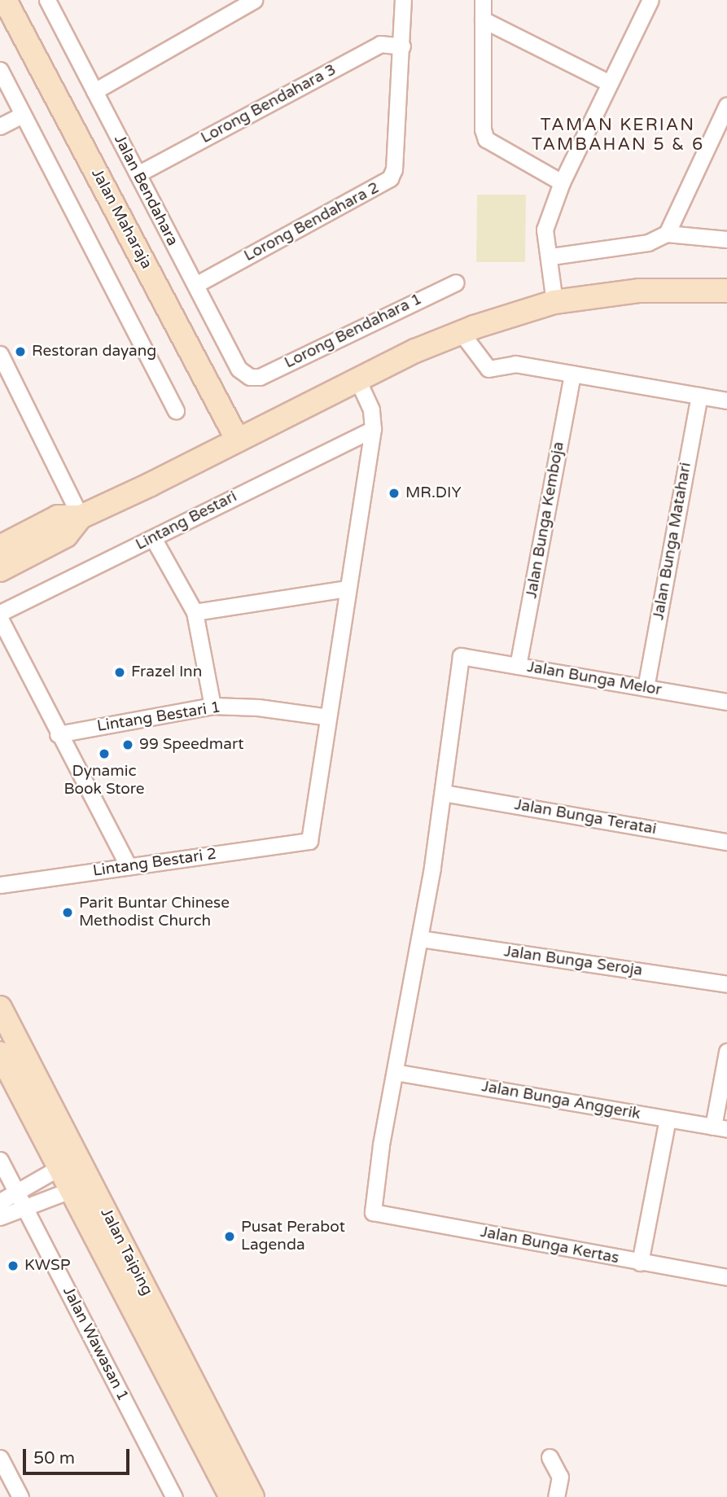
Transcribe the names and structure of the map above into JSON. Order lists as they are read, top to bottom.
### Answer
{
  "streets": {
    "street": [
      "Lorong Bendahara 3",
      "Jalan Bendahara",
      "Jalan Maharaja",
      "Lorong Bendahara 2",
      "Lorong Bendahara 1",
      "Jalan Bunga Kemboja",
      "Lintang Bestari",
      "Jalan Bunga Matahari",
      "Jalan Bunga Melor",
      "Lintang Bestari 1",
      "Jalan Bunga Teratai",
      "Lintang Bestari 2",
      "Jalan Bunga Seroja",
      "Jalan Bunga Anggerik",
      "Jalan Bunga Kertas",
      "Jalan Taiping",
      "Jalan Wawasan 1"
    ]
  },
  "crossings": [
    ["Lorong Bendahara 3", "Jalan Bendahara"],
    ["Lorong Bendahara 3", "Lorong Bendahara 2"],
    ["Jalan Bendahara", "Lorong Bendahara 2"],
    ["Jalan Bendahara", "Lorong Bendahara 1"],
    ["Jalan Bunga Kemboja", "Jalan Bunga Melor"],
    ["Jalan Bunga Matahari", "Jalan Bunga Melor"],
    ["Jalan Bunga Melor", "Jalan Bunga Teratai"],
    ["Lintang Bestari 1", "Lintang Bestari 2"],
    ["Jalan Bunga Anggerik", "Jalan Bunga Kertas"]
  ],
  "districts": ["TAMAN KERIAN TAMBAHAN 5 & 6"],
  "places": [
    "Restoran dayang",
    "MR.DIY",
    "Frazel Inn",
    "99 Speedmart",
    "Dynamic Book Store",
    "Parit Buntar Chinese Methodist Church",
    "Pusat Perabot Lagenda",
    "KWSP"
  ],
  "scale_bar": "50 m"
}
